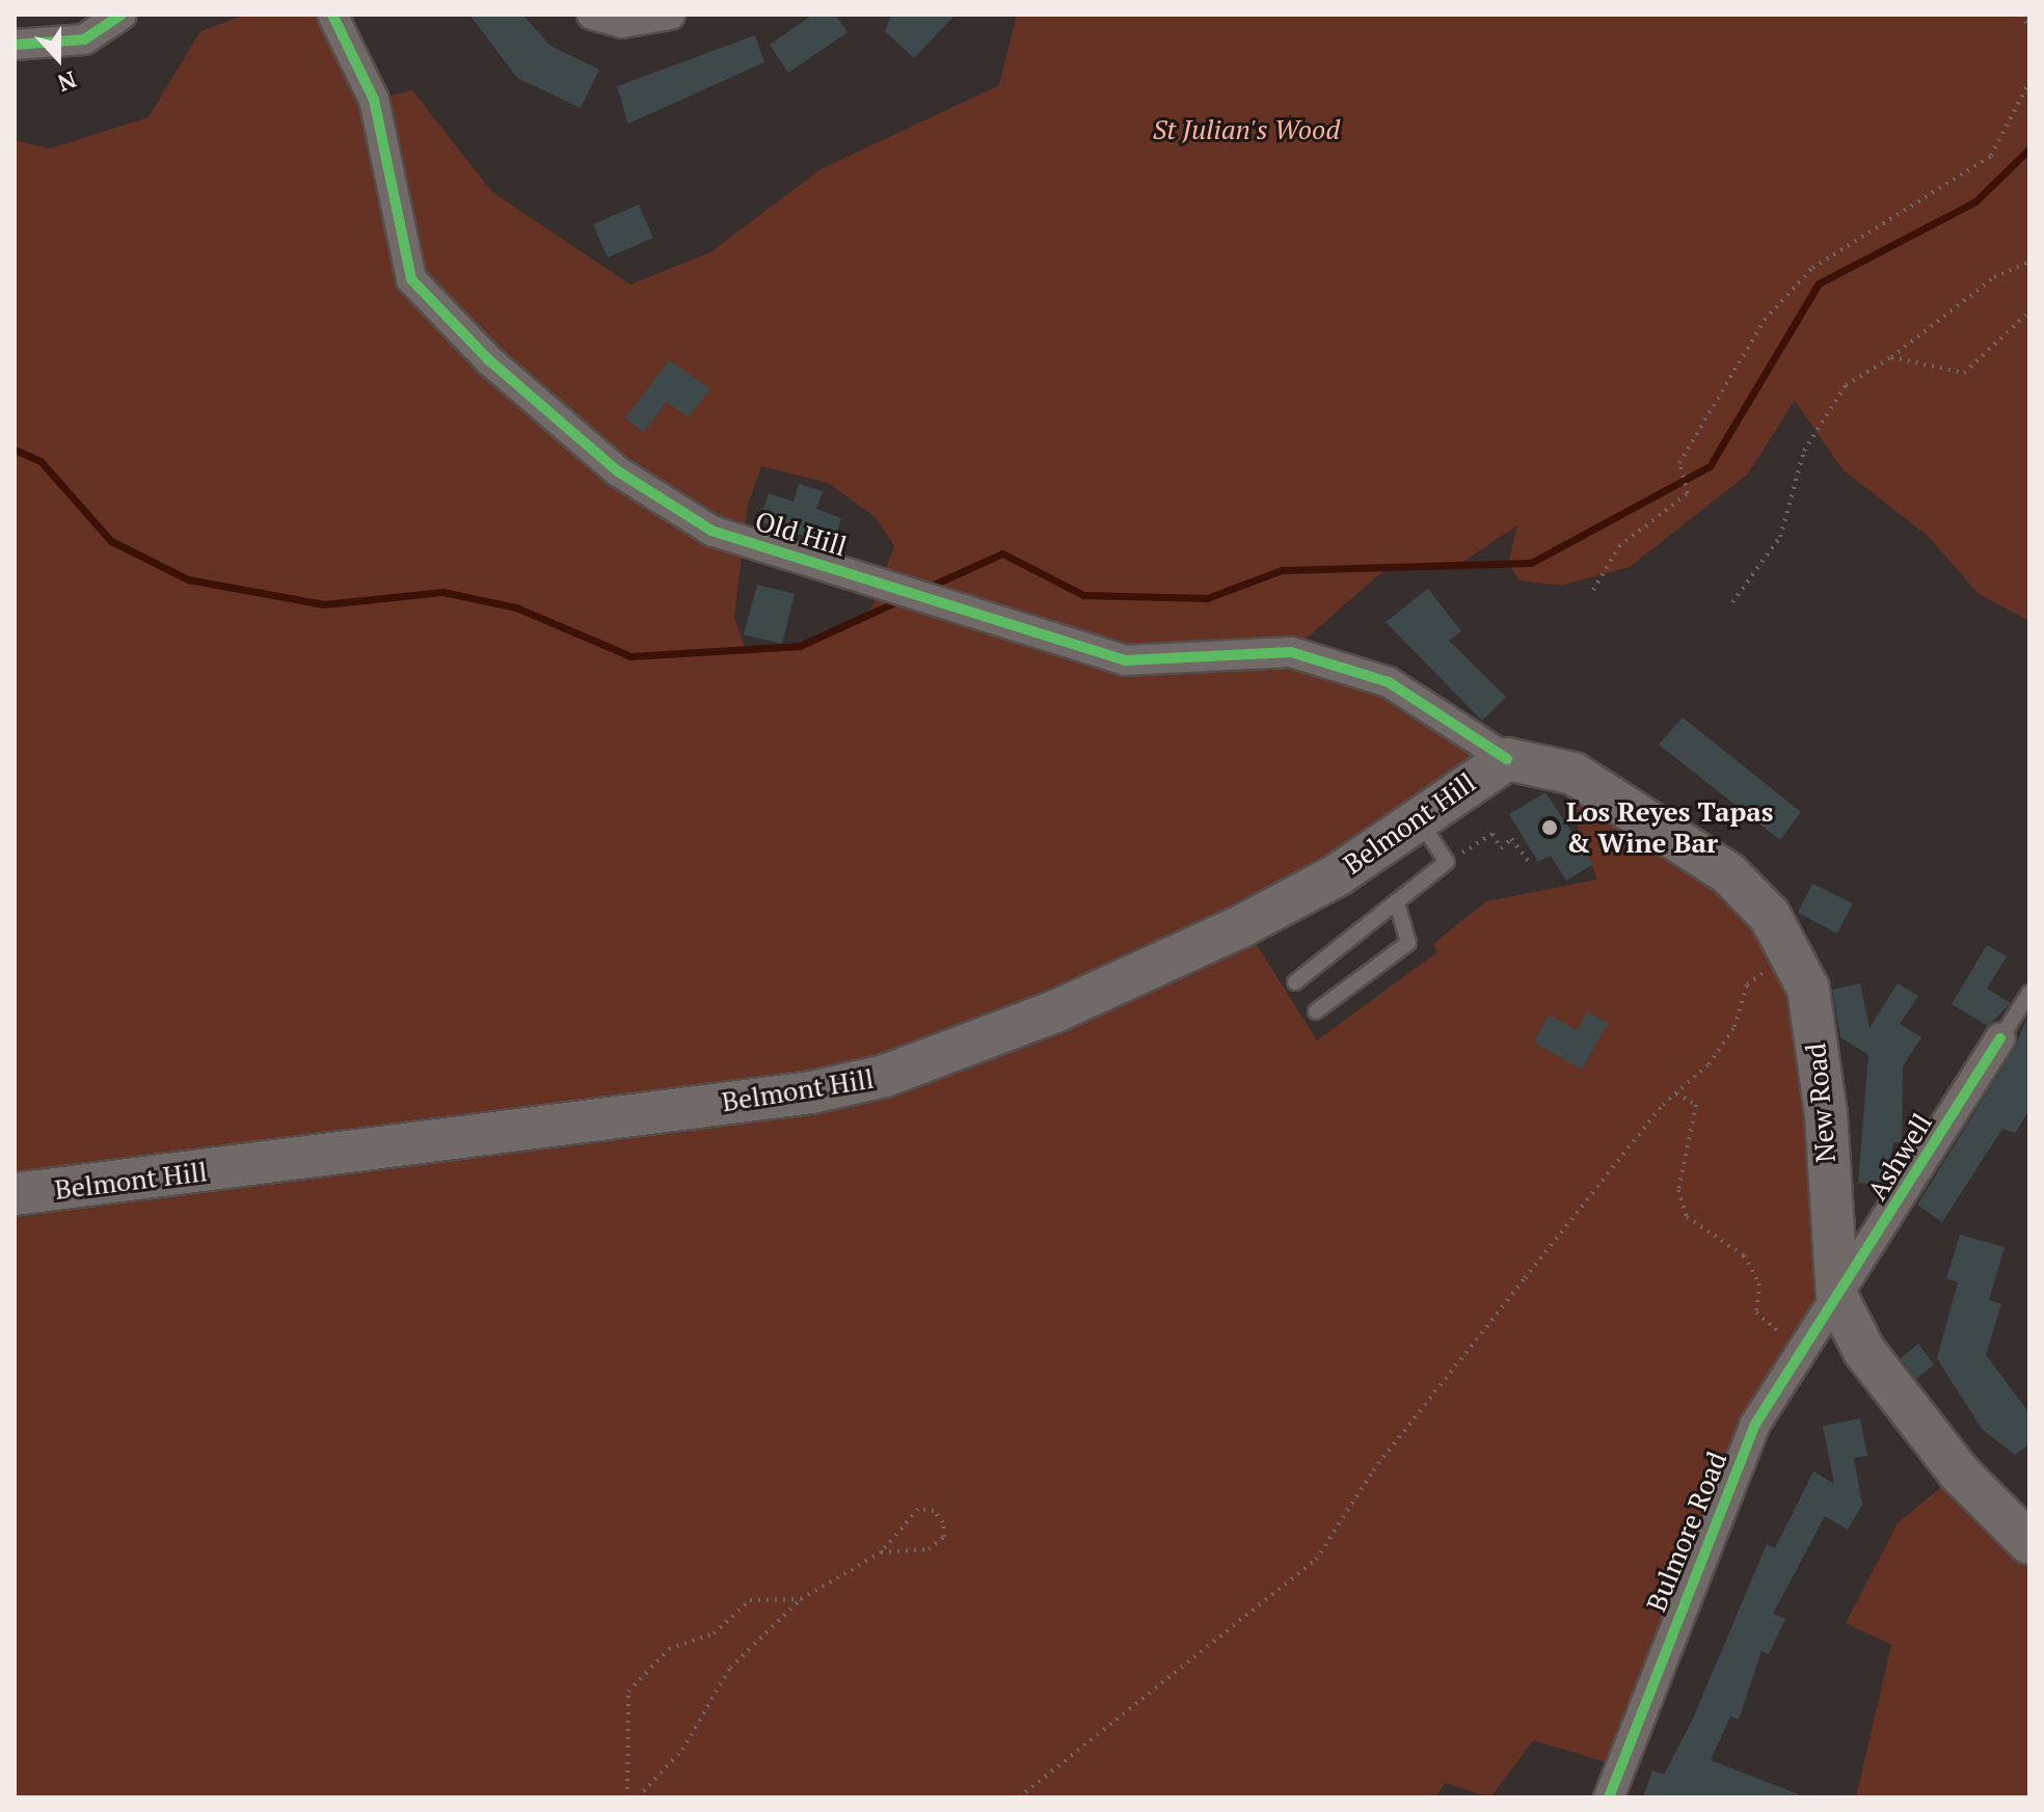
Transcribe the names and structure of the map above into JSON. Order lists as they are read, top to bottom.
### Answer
{
  "streets": {
    "main road": ["Belmont Hill", "New Road"],
    "street": ["Old Hill", "Ashwell", "Bulmore Road"]
  },
  "crossings": [
    ["Old Hill", "Belmont Hill"],
    ["Old Hill", "New Road"],
    ["Belmont Hill", "New Road"],
    ["New Road", "Ashwell"],
    ["New Road", "Bulmore Road"],
    ["Ashwell", "Bulmore Road"]
  ],
  "parks": ["St Julian's Wood"],
  "places": ["Los Reyes Tapas & Wine Bar"],
  "north": "bottom"
}
